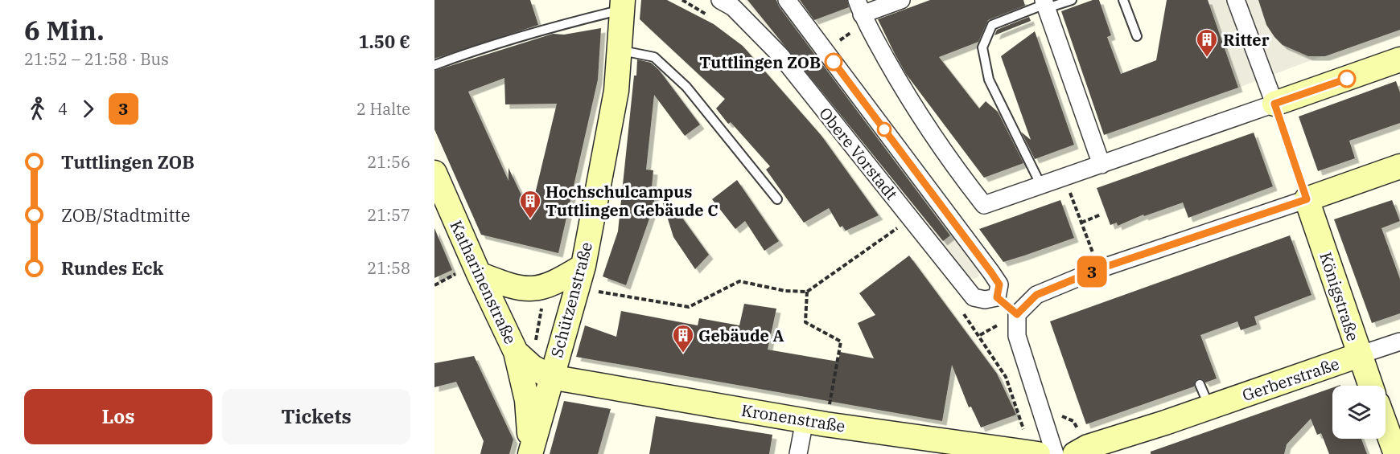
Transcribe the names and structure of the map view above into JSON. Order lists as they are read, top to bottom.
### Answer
{
  "streets": {
    "street": [
      "Obere Vorstadt",
      "Katharinenstraße",
      "Königstraße",
      "Schützenstraße",
      "Gerberstraße",
      "Kronenstraße"
    ]
  },
  "crossings": [
    ["Katharinenstraße", "Schützenstraße"],
    ["Katharinenstraße", "Kronenstraße"],
    ["Königstraße", "Gerberstraße"],
    ["Schützenstraße", "Kronenstraße"]
  ],
  "places": {
    "building": ["Ritter", "Hochschulcampus Tuttlingen Gebäude C", "Gebäude A"],
    "other": ["Tuttlingen ZOB"]
  },
  "lines": ["bus line 3"],
  "page": {
    "heading": ["6 Min.", "21:52 – 21:58 · Bus", "1.50 €"],
    "on_map": "3",
    "legs": ["4", "3", "2 Halte"],
    "list": [
      {
        "name": "Tuttlingen ZOB",
        "value": "21:56"
      },
      {
        "name": "ZOB/Stadtmitte",
        "value": "21:57"
      },
      {
        "name": "Rundes Eck",
        "value": "21:58"
      }
    ],
    "buttons": ["Los", "Tickets"]
  }
}
